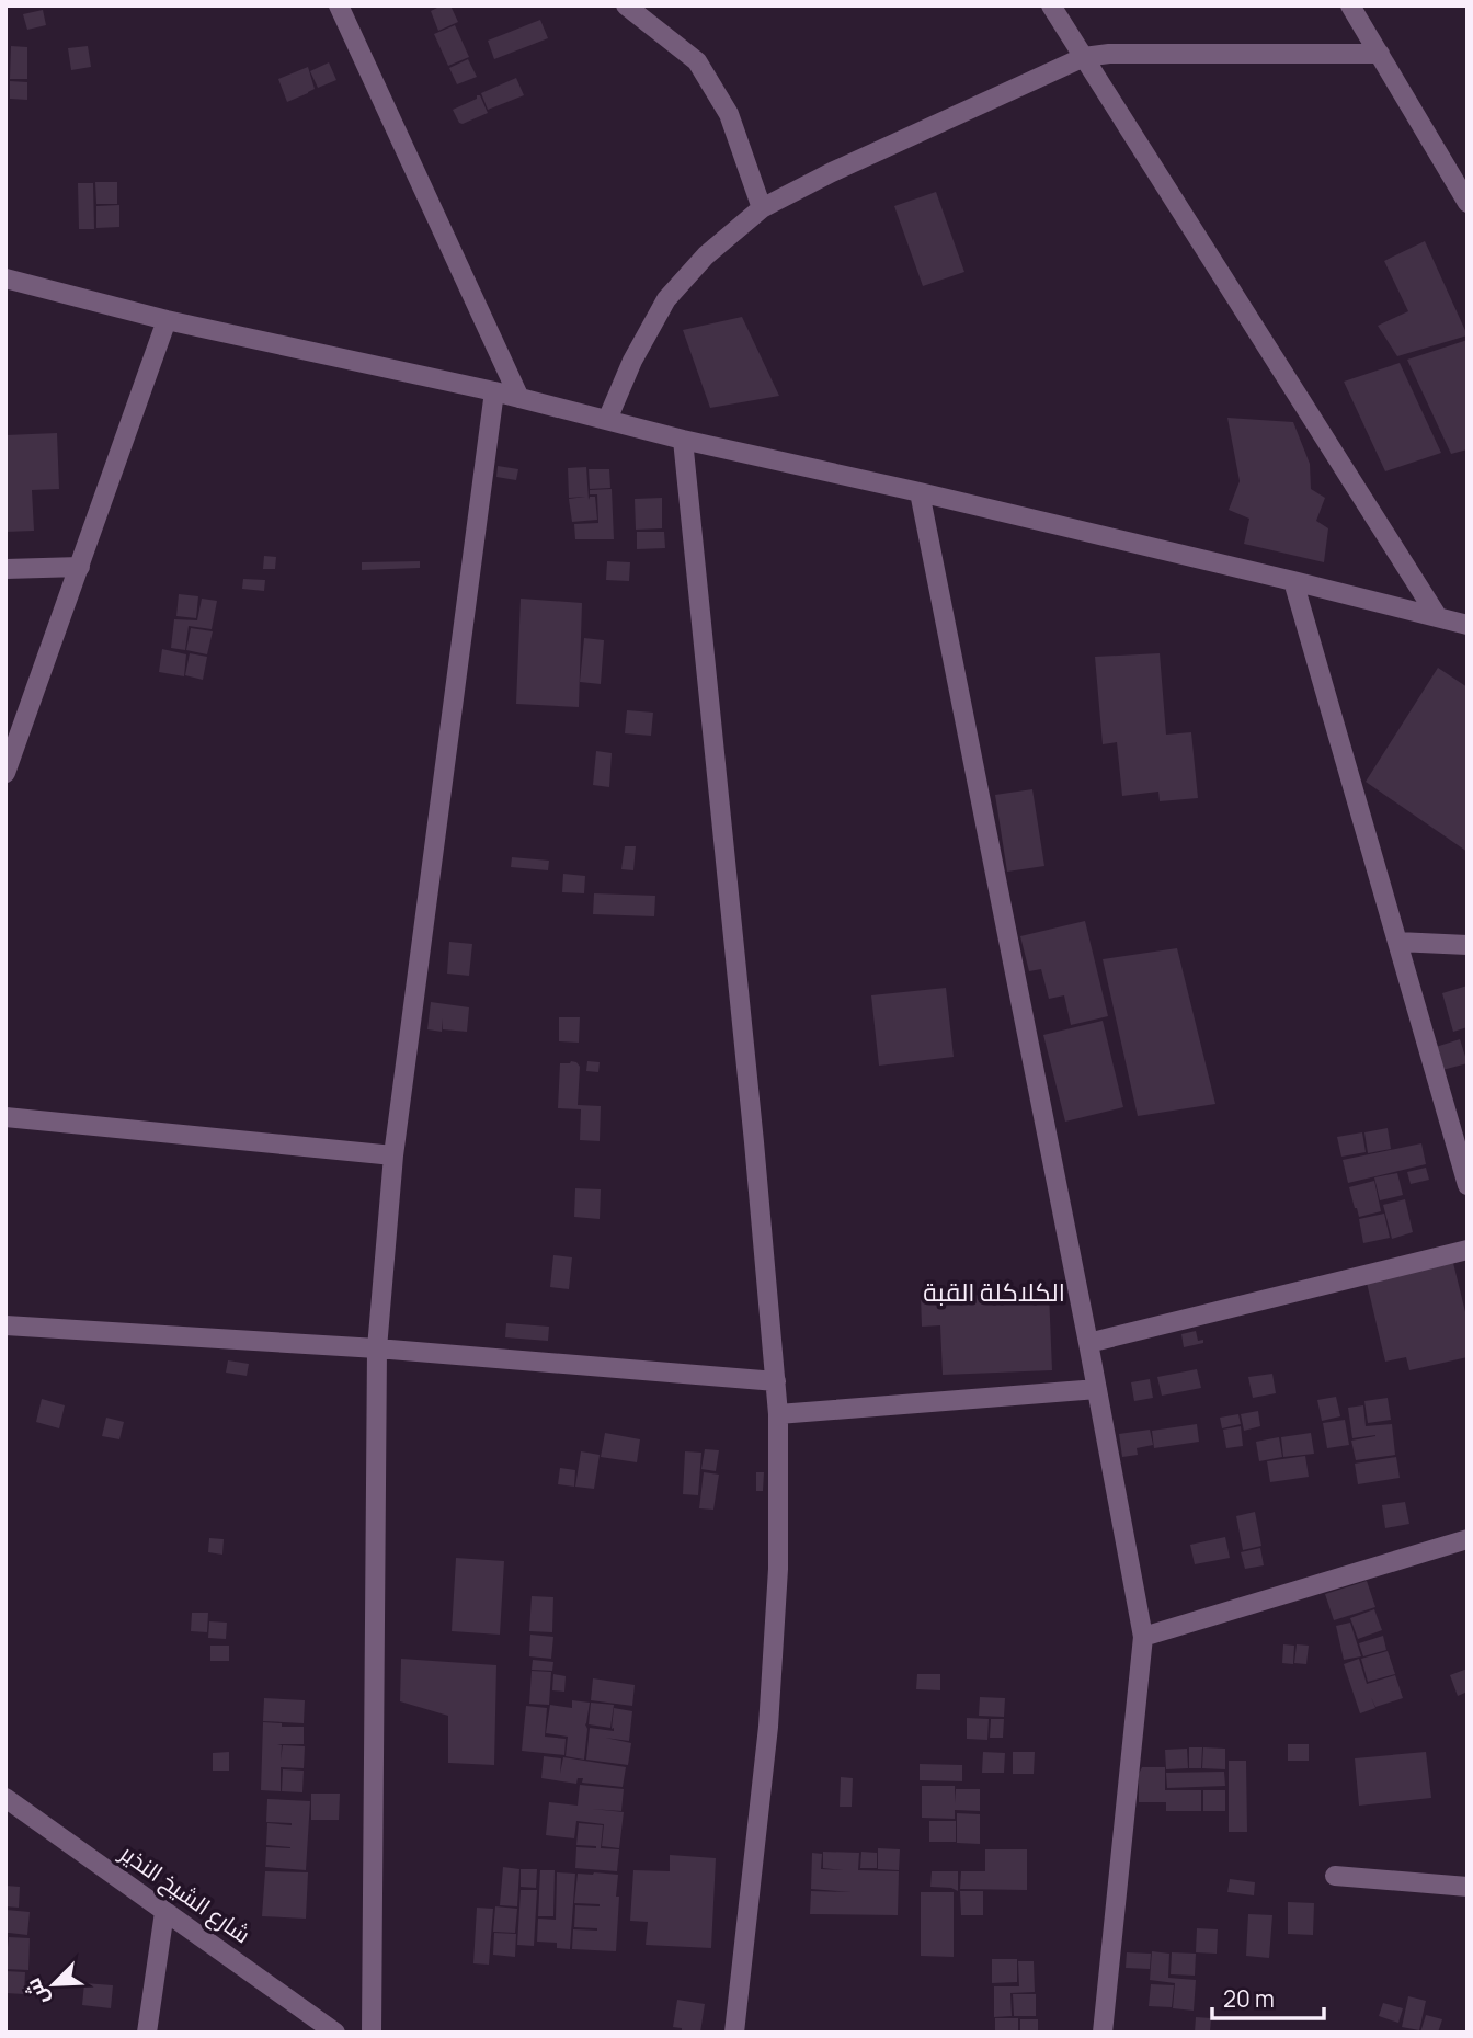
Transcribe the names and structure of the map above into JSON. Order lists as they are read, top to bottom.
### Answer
{
  "streets": {
    "street": ["شارع الشيخ النذير"]
  },
  "districts": ["الكلاكلة القبة"],
  "scale_bar": "20 m",
  "north": "bottom left"
}
